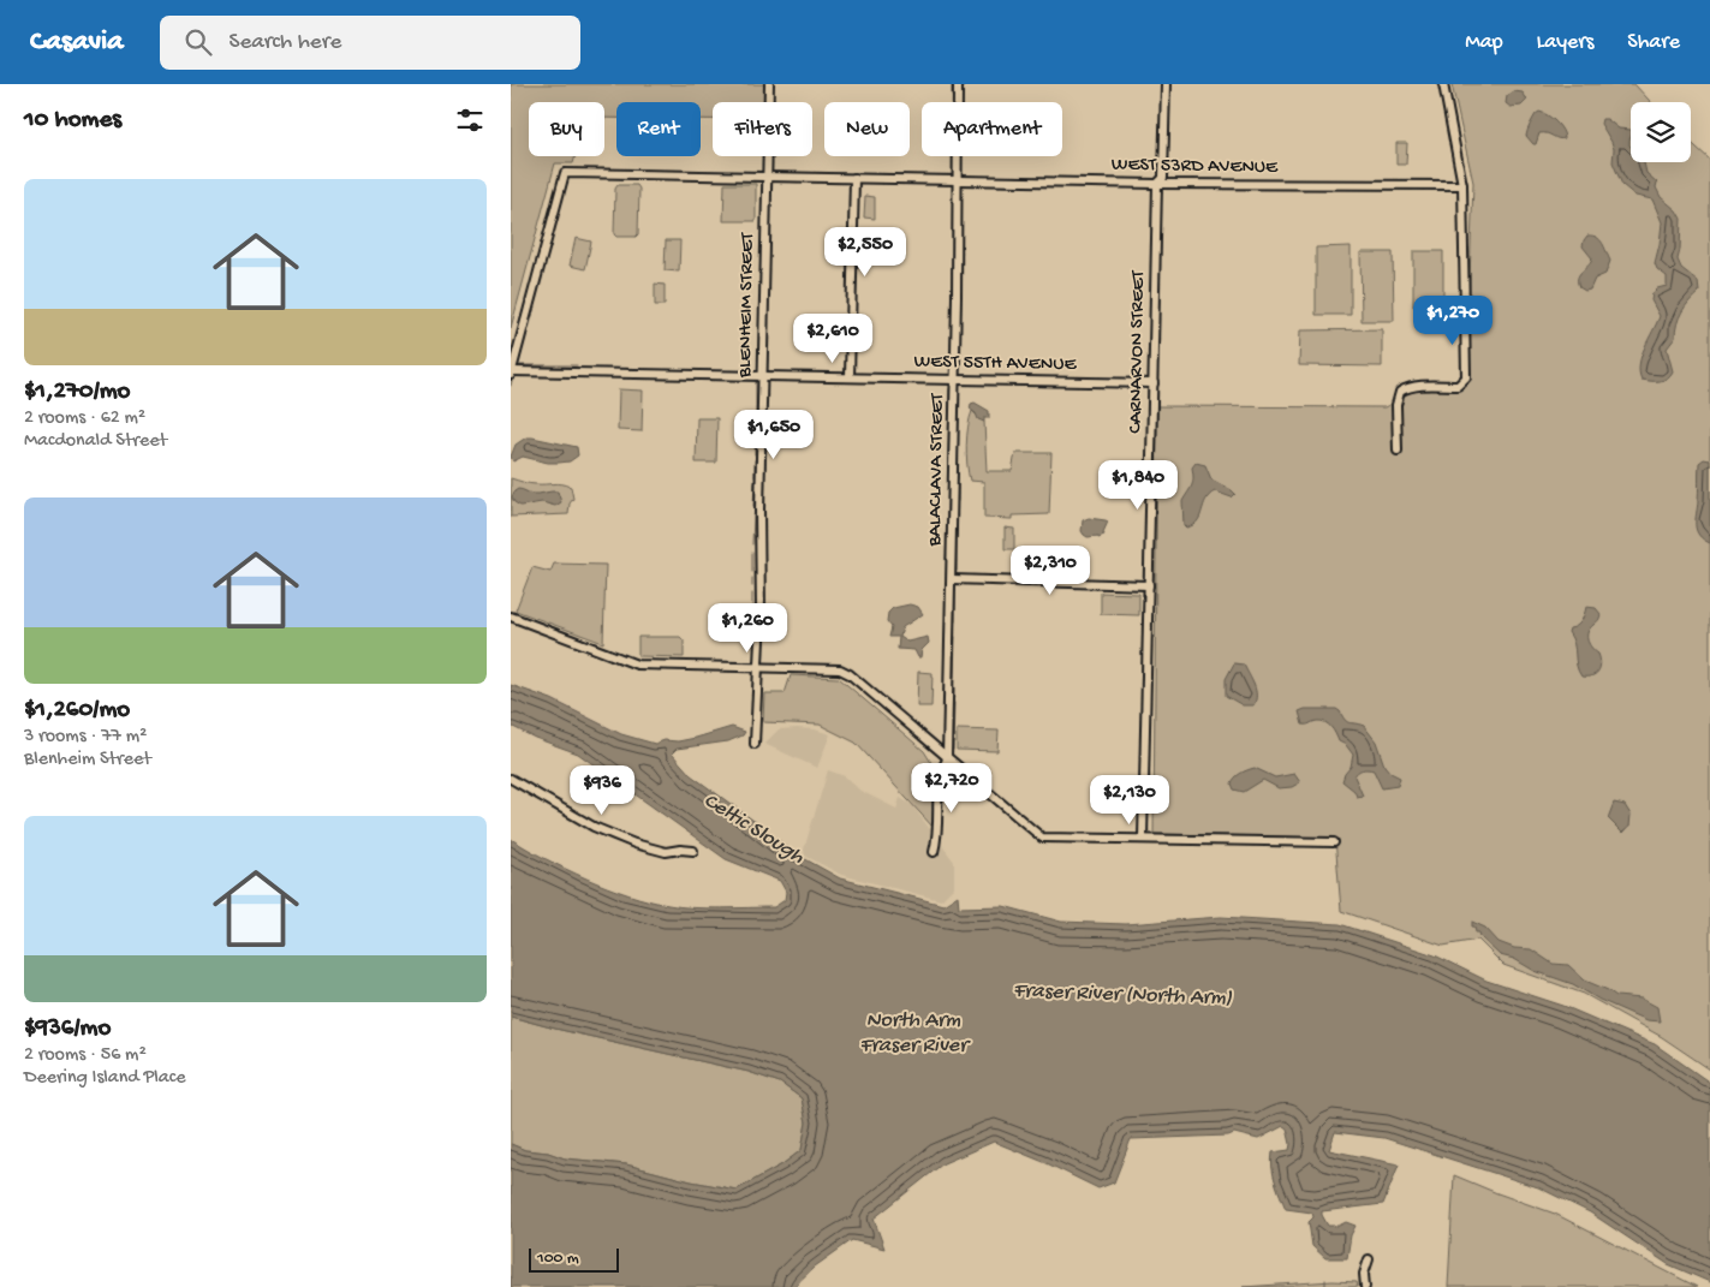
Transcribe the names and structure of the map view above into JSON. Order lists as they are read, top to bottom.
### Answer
{
  "streets": {
    "street": [
      "WEST 53RD AVENUE",
      "BLENHEIM STREET",
      "CARNARVON STREET",
      "WEST 55TH AVENUE",
      "BALACLAVA STREET"
    ]
  },
  "crossings": [
    ["WEST 53RD AVENUE", "BLENHEIM STREET"],
    ["WEST 53RD AVENUE", "CARNARVON STREET"],
    ["WEST 53RD AVENUE", "WEST 55TH AVENUE"],
    ["WEST 53RD AVENUE", "BALACLAVA STREET"],
    ["BLENHEIM STREET", "WEST 55TH AVENUE"],
    ["CARNARVON STREET", "WEST 55TH AVENUE"],
    ["WEST 55TH AVENUE", "BALACLAVA STREET"]
  ],
  "water": ["Celtic Slough", "Fraser River (North Arm)", "North Arm Fraser River"],
  "scale_bar": "100 m",
  "page": {
    "header": "Casavia",
    "search": "Search here",
    "nav": ["Map", "Layers", "Share"],
    "heading": "10 homes",
    "chip": [
      "Buy",
      "Rent",
      "Filters",
      "New",
      "Apartment"
    ],
    "list": [
      {
        "name": "$1,270/mo",
        "note": "2 rooms · 62 m² · Macdonald Street"
      },
      {
        "name": "$1,260/mo",
        "note": "3 rooms · 77 m² · Blenheim Street"
      },
      {
        "name": "$936/mo",
        "note": "2 rooms · 56 m² · Deering Island Place"
      }
    ],
    "price": [
      "$2,550",
      "$1,270",
      "$2,610",
      "$1,650",
      "$1,840",
      "$2,310",
      "$1,260",
      "$2,720",
      "$936",
      "$2,130"
    ],
    "scale": "100 m"
  }
}
